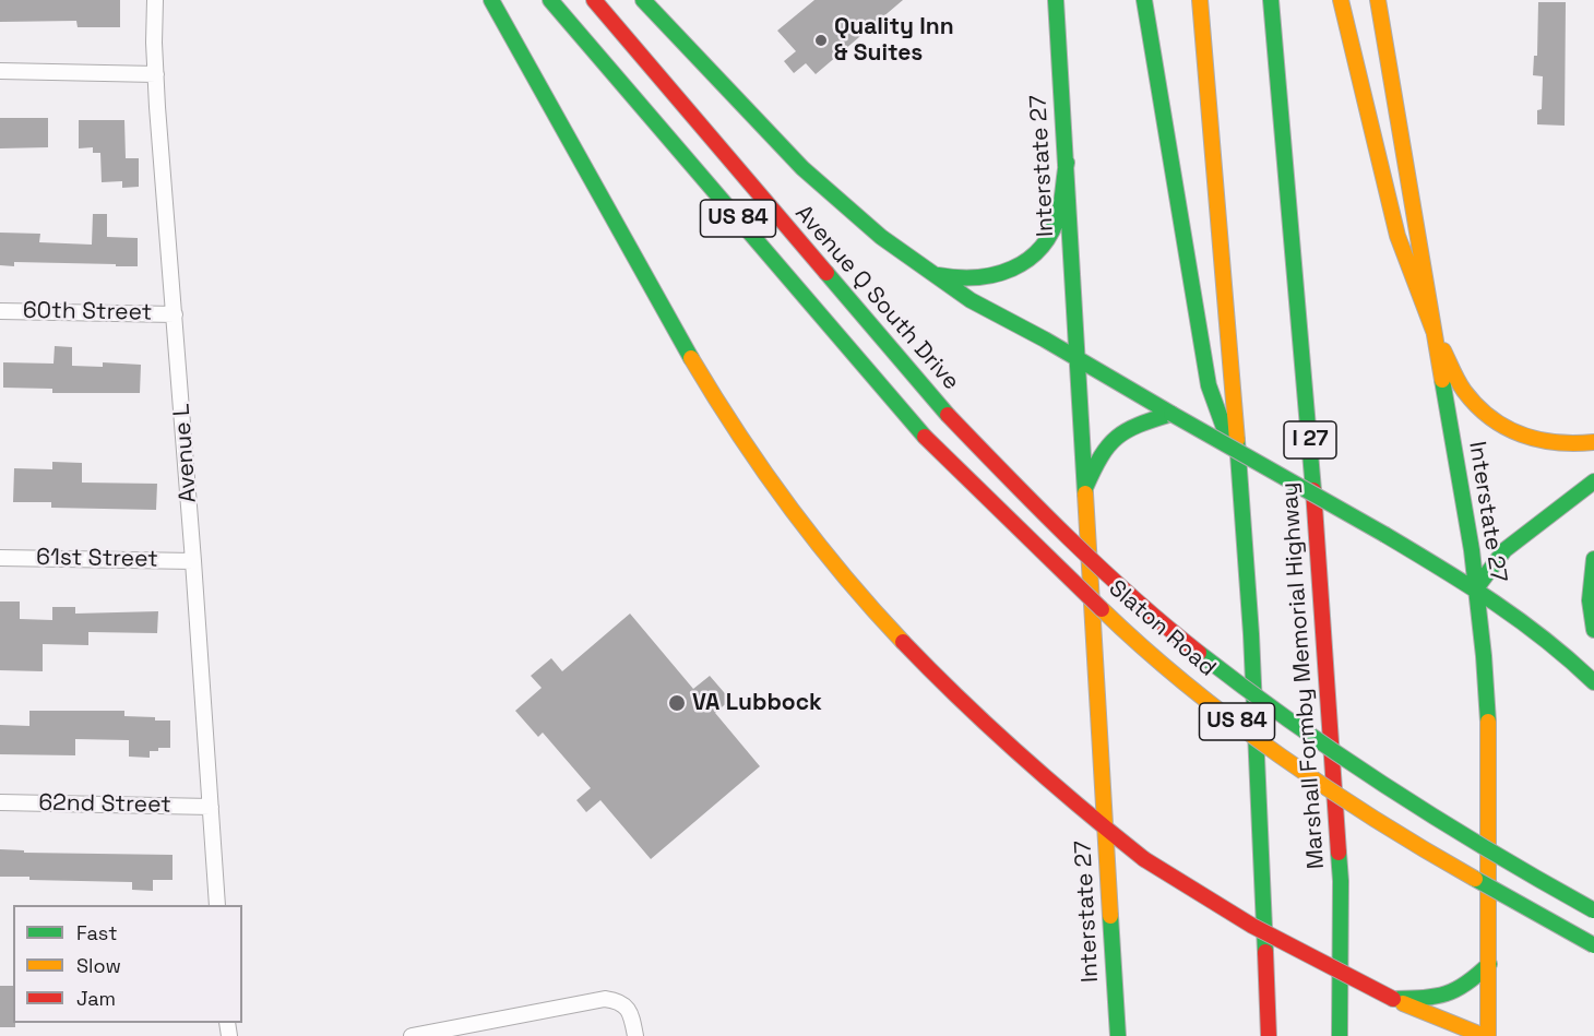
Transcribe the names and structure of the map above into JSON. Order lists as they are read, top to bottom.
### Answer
{
  "streets": {
    "main road": [
      "Interstate 27",
      "US 84",
      "Avenue Q South Drive",
      "I 27",
      "Slaton Road",
      "Marshall Formby Memorial Highway"
    ],
    "street": [
      "60th Street",
      "Avenue L",
      "61st Street",
      "62nd Street"
    ]
  },
  "crossings": [
    ["Avenue Q South Drive", "Slaton Road"],
    ["60th Street", "Avenue L"],
    ["Avenue L", "61st Street"],
    ["Avenue L", "62nd Street"]
  ],
  "places": ["Quality Inn & Suites", "VA Lubbock"],
  "legend": ["Fast", "Slow", "Jam"]
}
